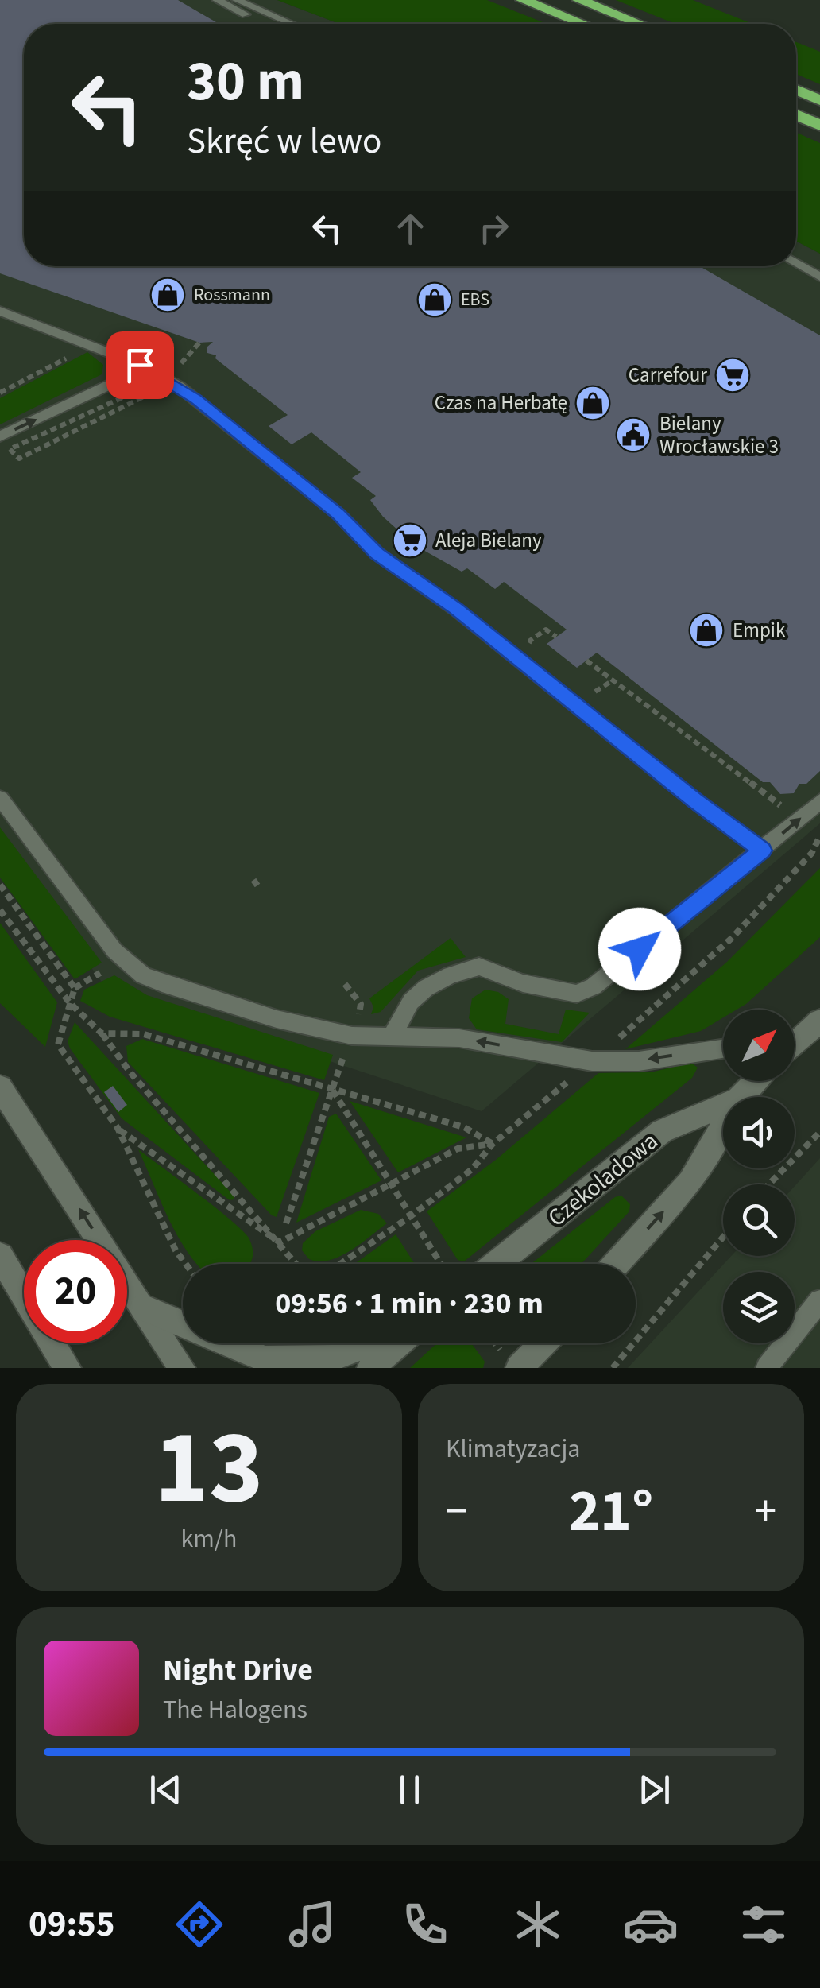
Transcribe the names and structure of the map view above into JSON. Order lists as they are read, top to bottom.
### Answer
{
  "streets": {
    "street": ["Czekoladowa"]
  },
  "places": {
    "shop": [
      "Rossmann",
      "EBS",
      "Czas na Herbatę",
      "Empik"
    ],
    "supermarket": ["Carrefour", "Aleja Bielany"],
    "public building": ["Bielany Wrocławskie 3"]
  },
  "north": "top right",
  "page": {
    "turn": ["30 m", "Skręć w lewo"],
    "limit": "20",
    "trip": "09:56 · 1 min · 230 m",
    "tile": [
      ["13", "km/h"],
      "Klimatyzacja"
    ],
    "heat": ["−", "21°", "+"],
    "song": ["Night Drive", "The Halogens"],
    "tabs": "09:55"
  }
}
